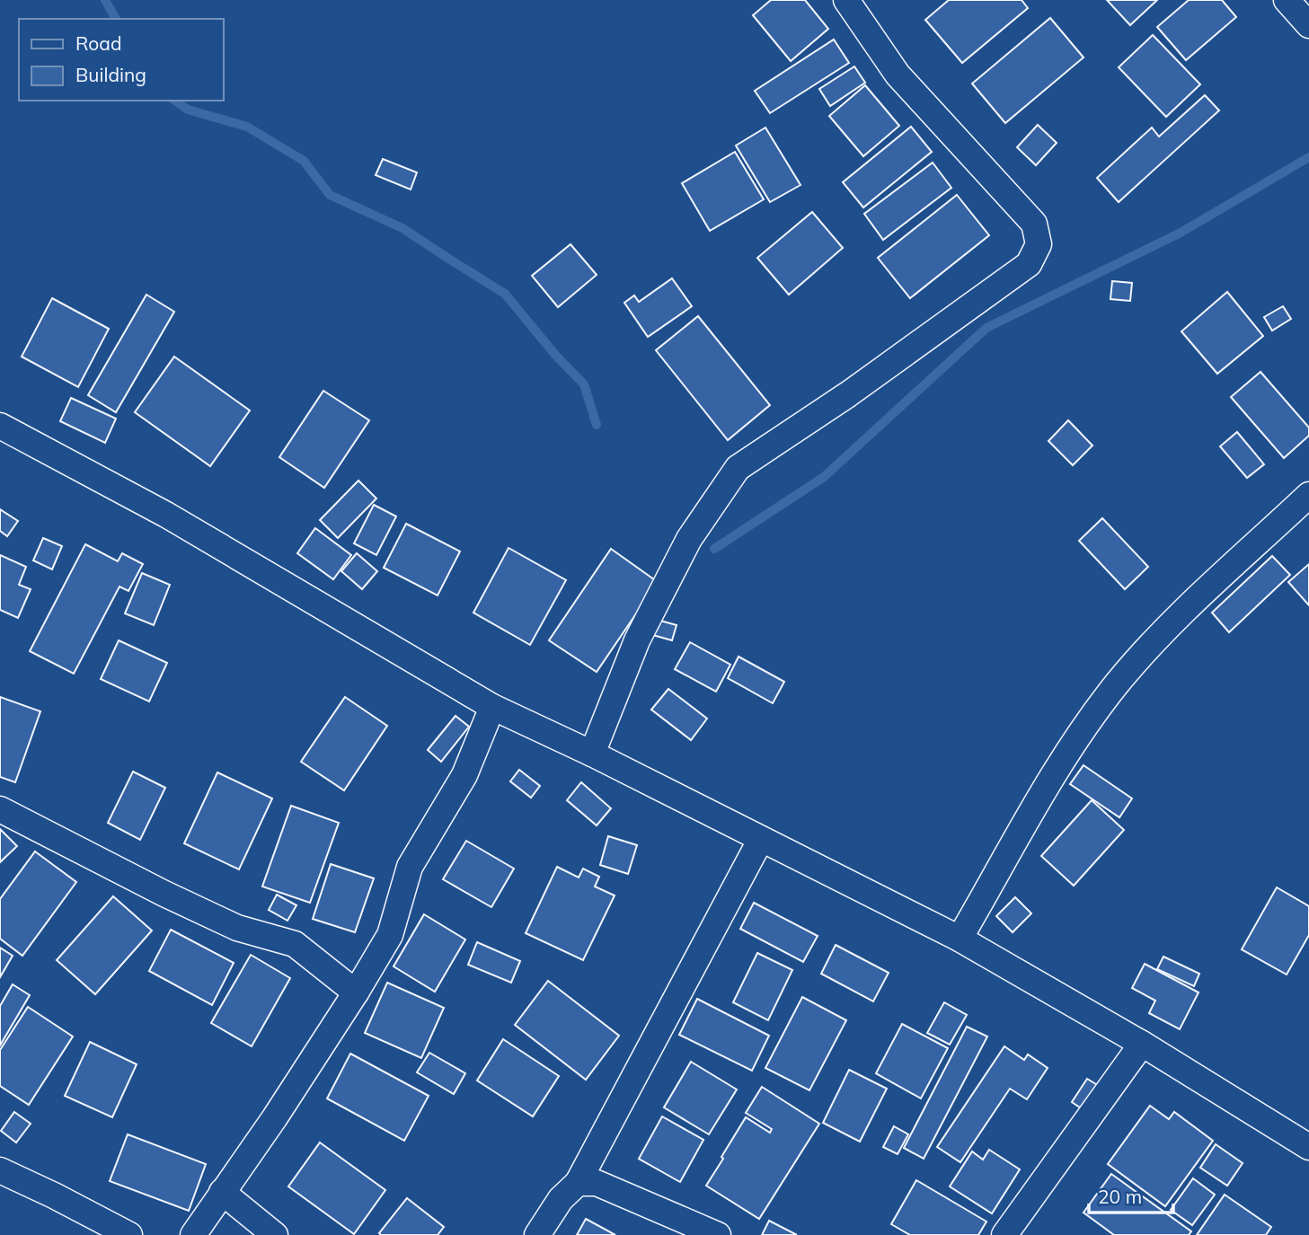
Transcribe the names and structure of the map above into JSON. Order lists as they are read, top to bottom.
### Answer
{
  "legend": ["Road", "Building"],
  "scale_bar": "20 m"
}
